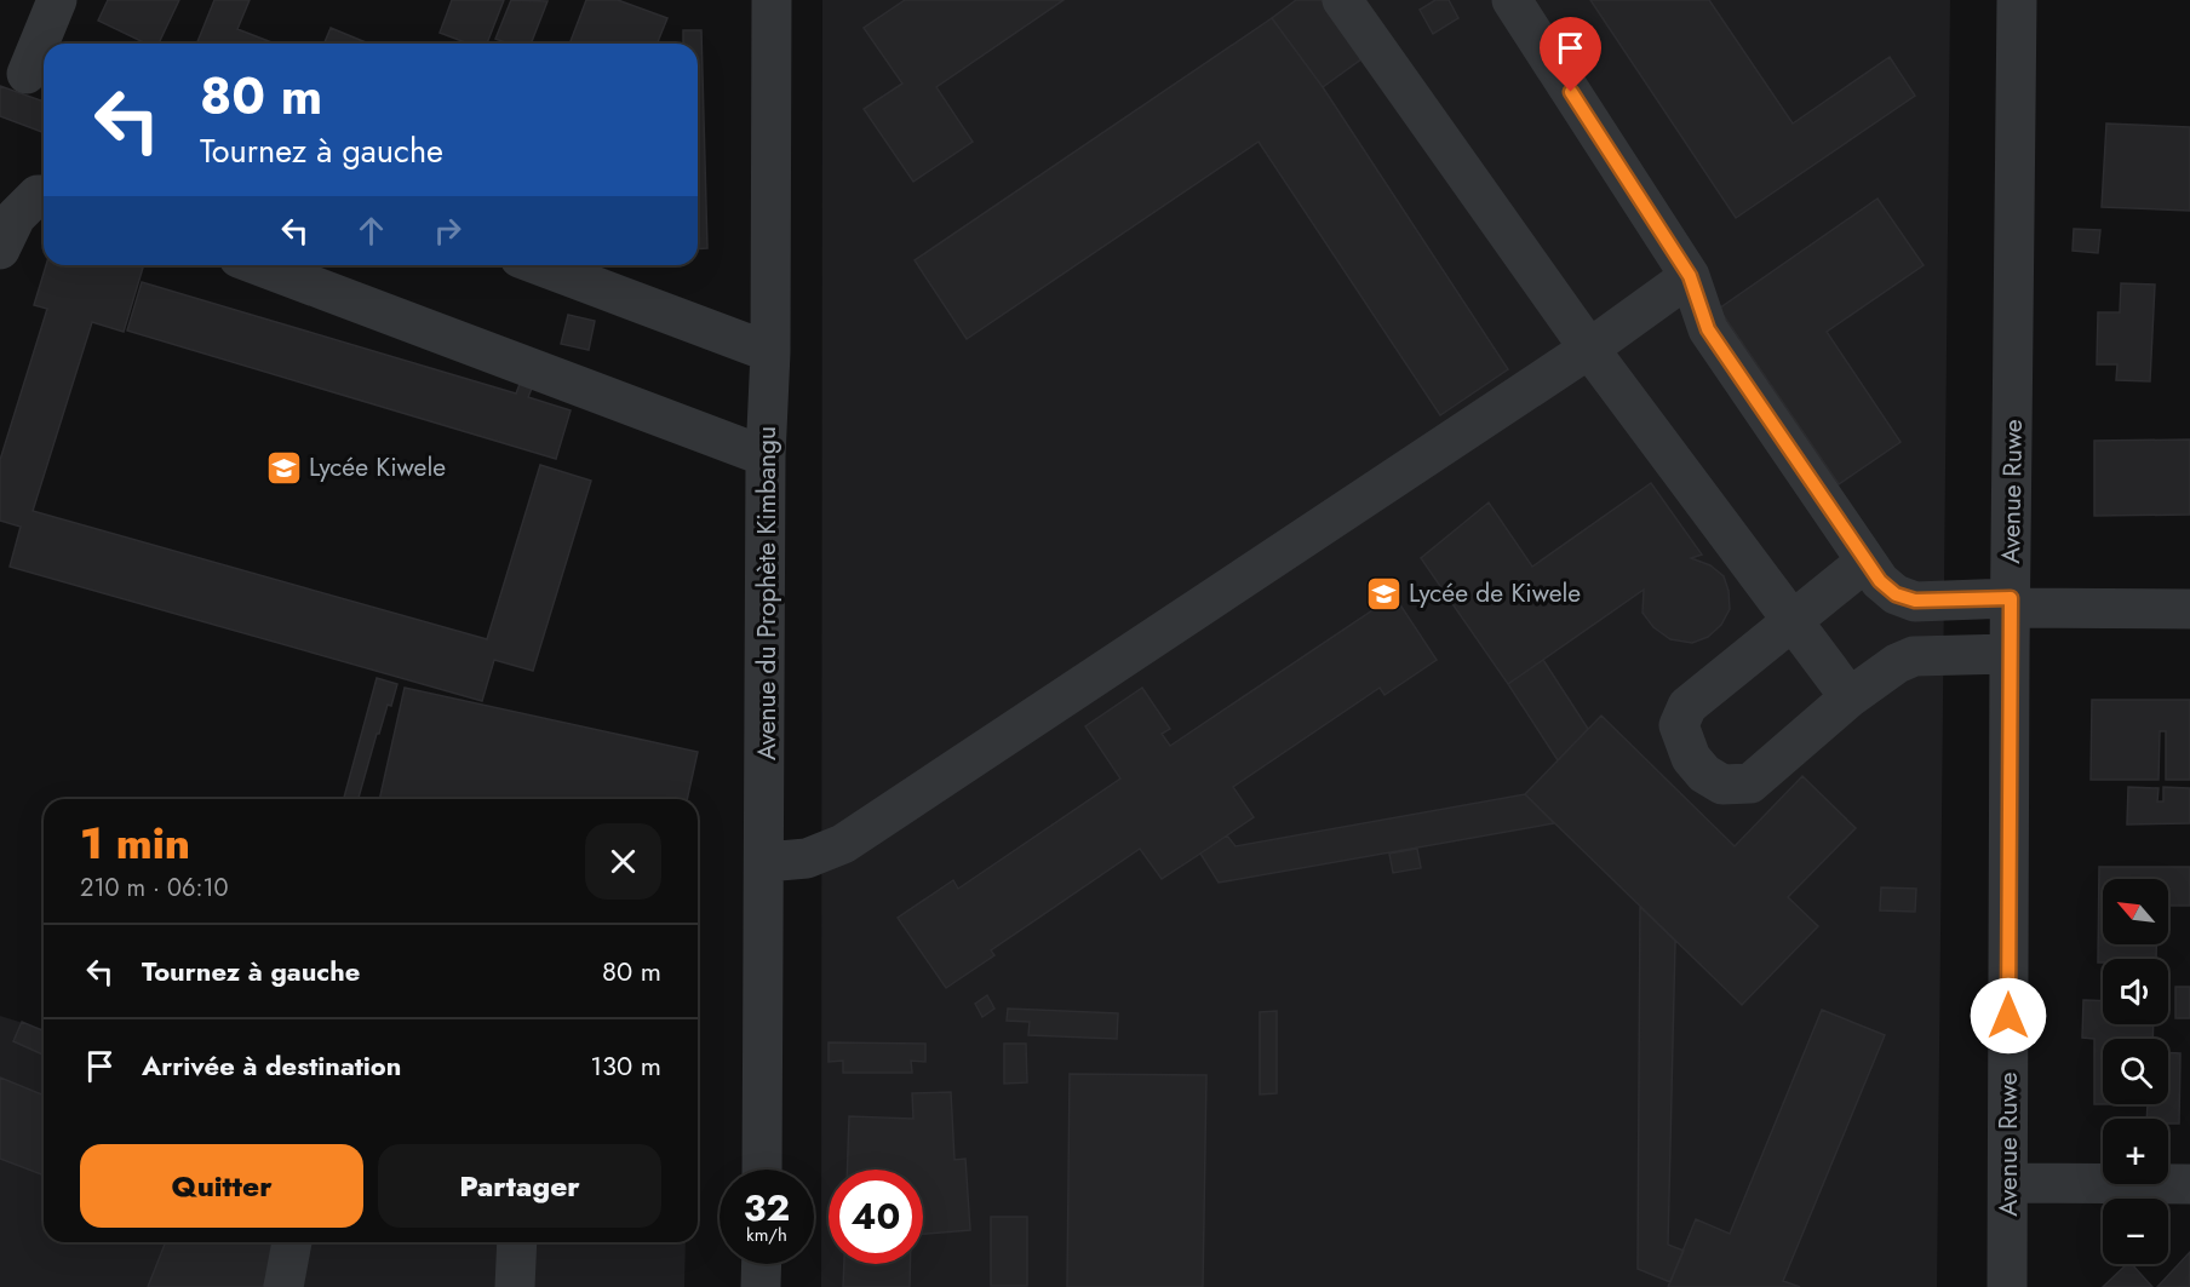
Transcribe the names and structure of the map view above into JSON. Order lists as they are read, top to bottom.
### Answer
{
  "streets": {
    "street": ["Avenue Ruwe", "Avenue du Prophète Kimbangu"]
  },
  "places": {
    "school or university": ["Lycée Kiwele", "Lycée de Kiwele"]
  },
  "north": "top left",
  "page": {
    "turn": ["80 m", "Tournez à gauche"],
    "heading": ["1 min", "210 m · 06:10"],
    "map_buttons": ["+", "−"],
    "list": [
      {
        "name": "Tournez à gauche",
        "value": "80 m"
      },
      {
        "name": "Arrivée à destination",
        "value": "130 m"
      }
    ],
    "buttons": ["Quitter", "Partager"],
    "speed": "32 km/h",
    "limit": "40"
  }
}
